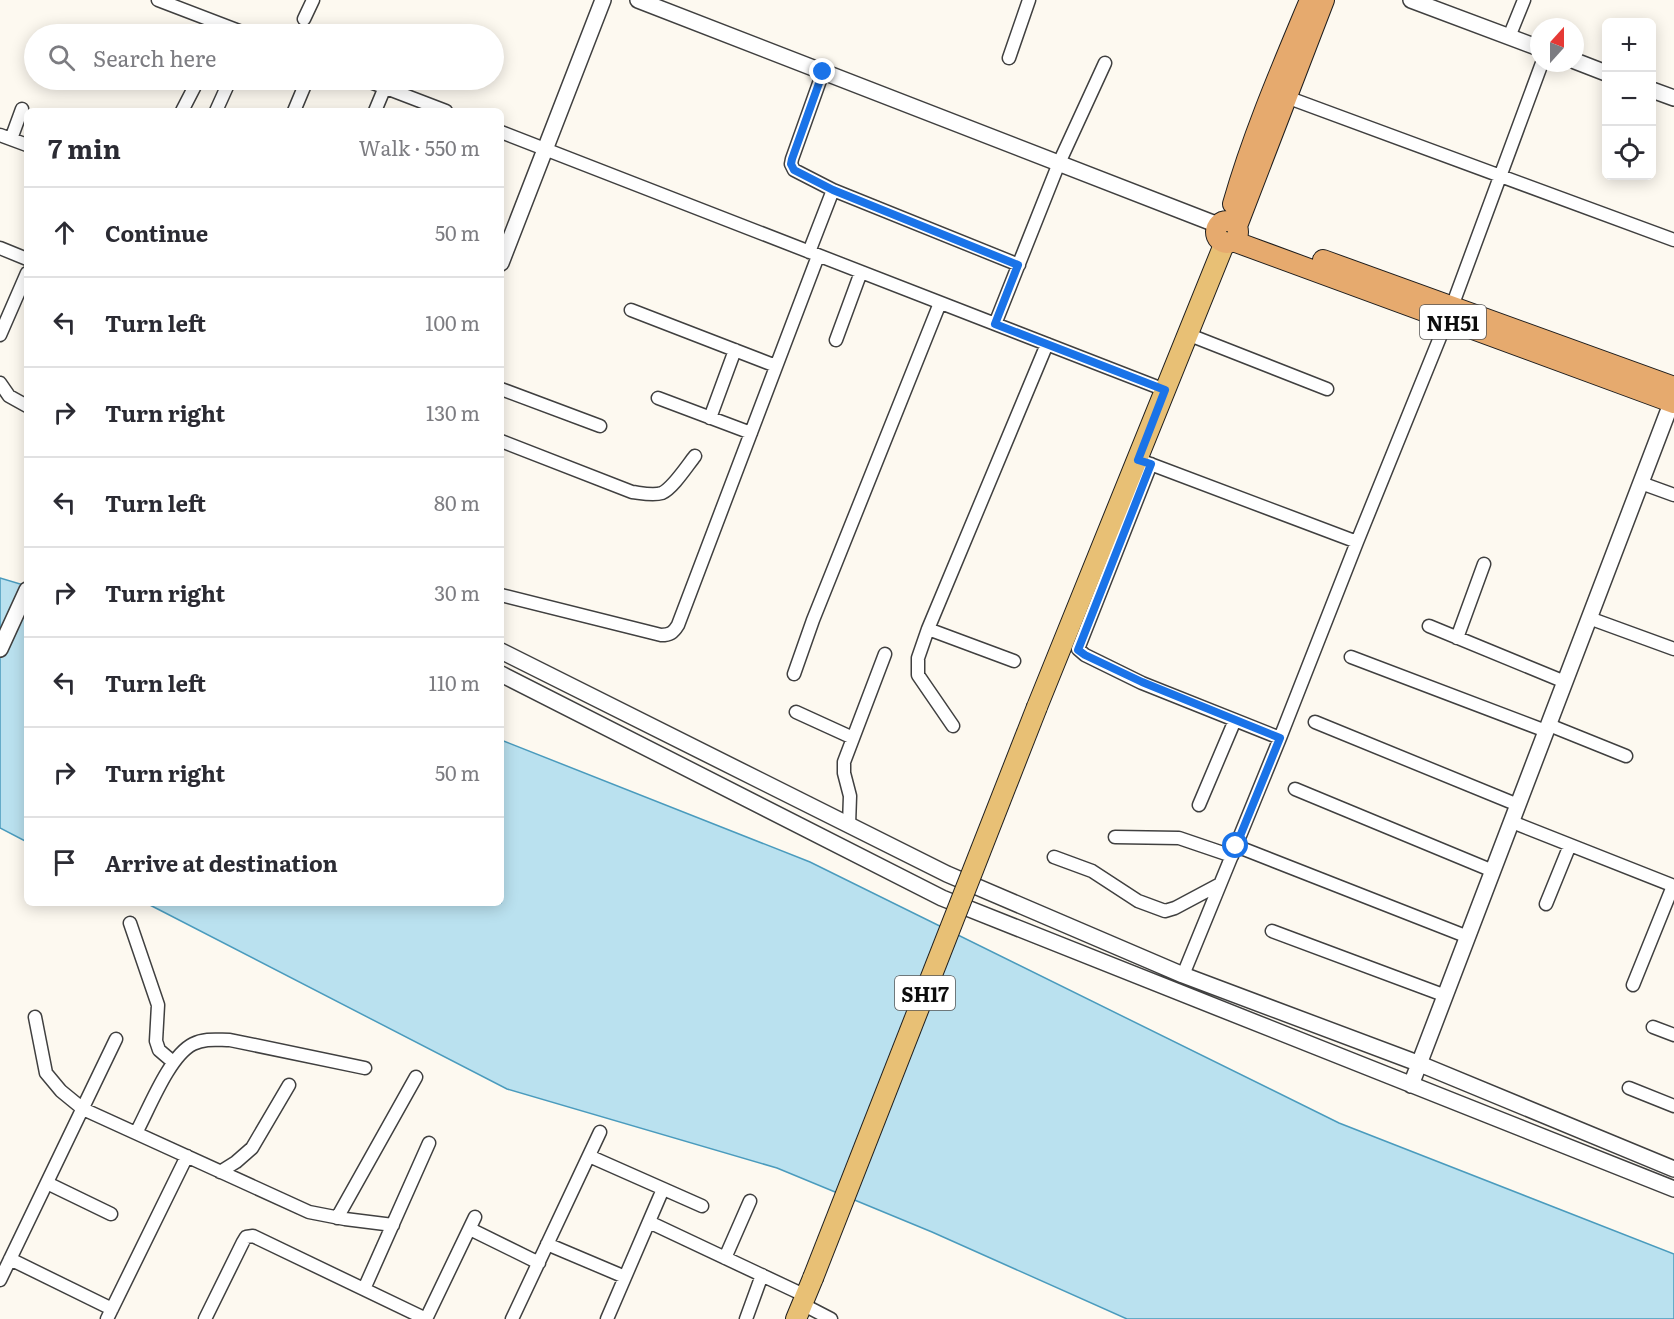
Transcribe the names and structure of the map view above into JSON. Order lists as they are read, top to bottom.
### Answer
{
  "streets": {
    "highway": ["NH51"],
    "main road": ["SH17"]
  },
  "crossings": [
    ["NH51", "SH17"]
  ],
  "north": "top",
  "page": {
    "map_buttons": ["+", "−"],
    "search": "Search here",
    "heading": ["7 min", "Walk · 550 m"],
    "list": [
      ["Continue", "50 m"],
      ["Turn left", "100 m"],
      ["Turn right", "130 m"],
      ["Turn left", "80 m"],
      ["Turn right", "30 m"],
      ["Turn left", "110 m"],
      ["Turn right", "50 m"],
      "Arrive at destination"
    ]
  }
}
